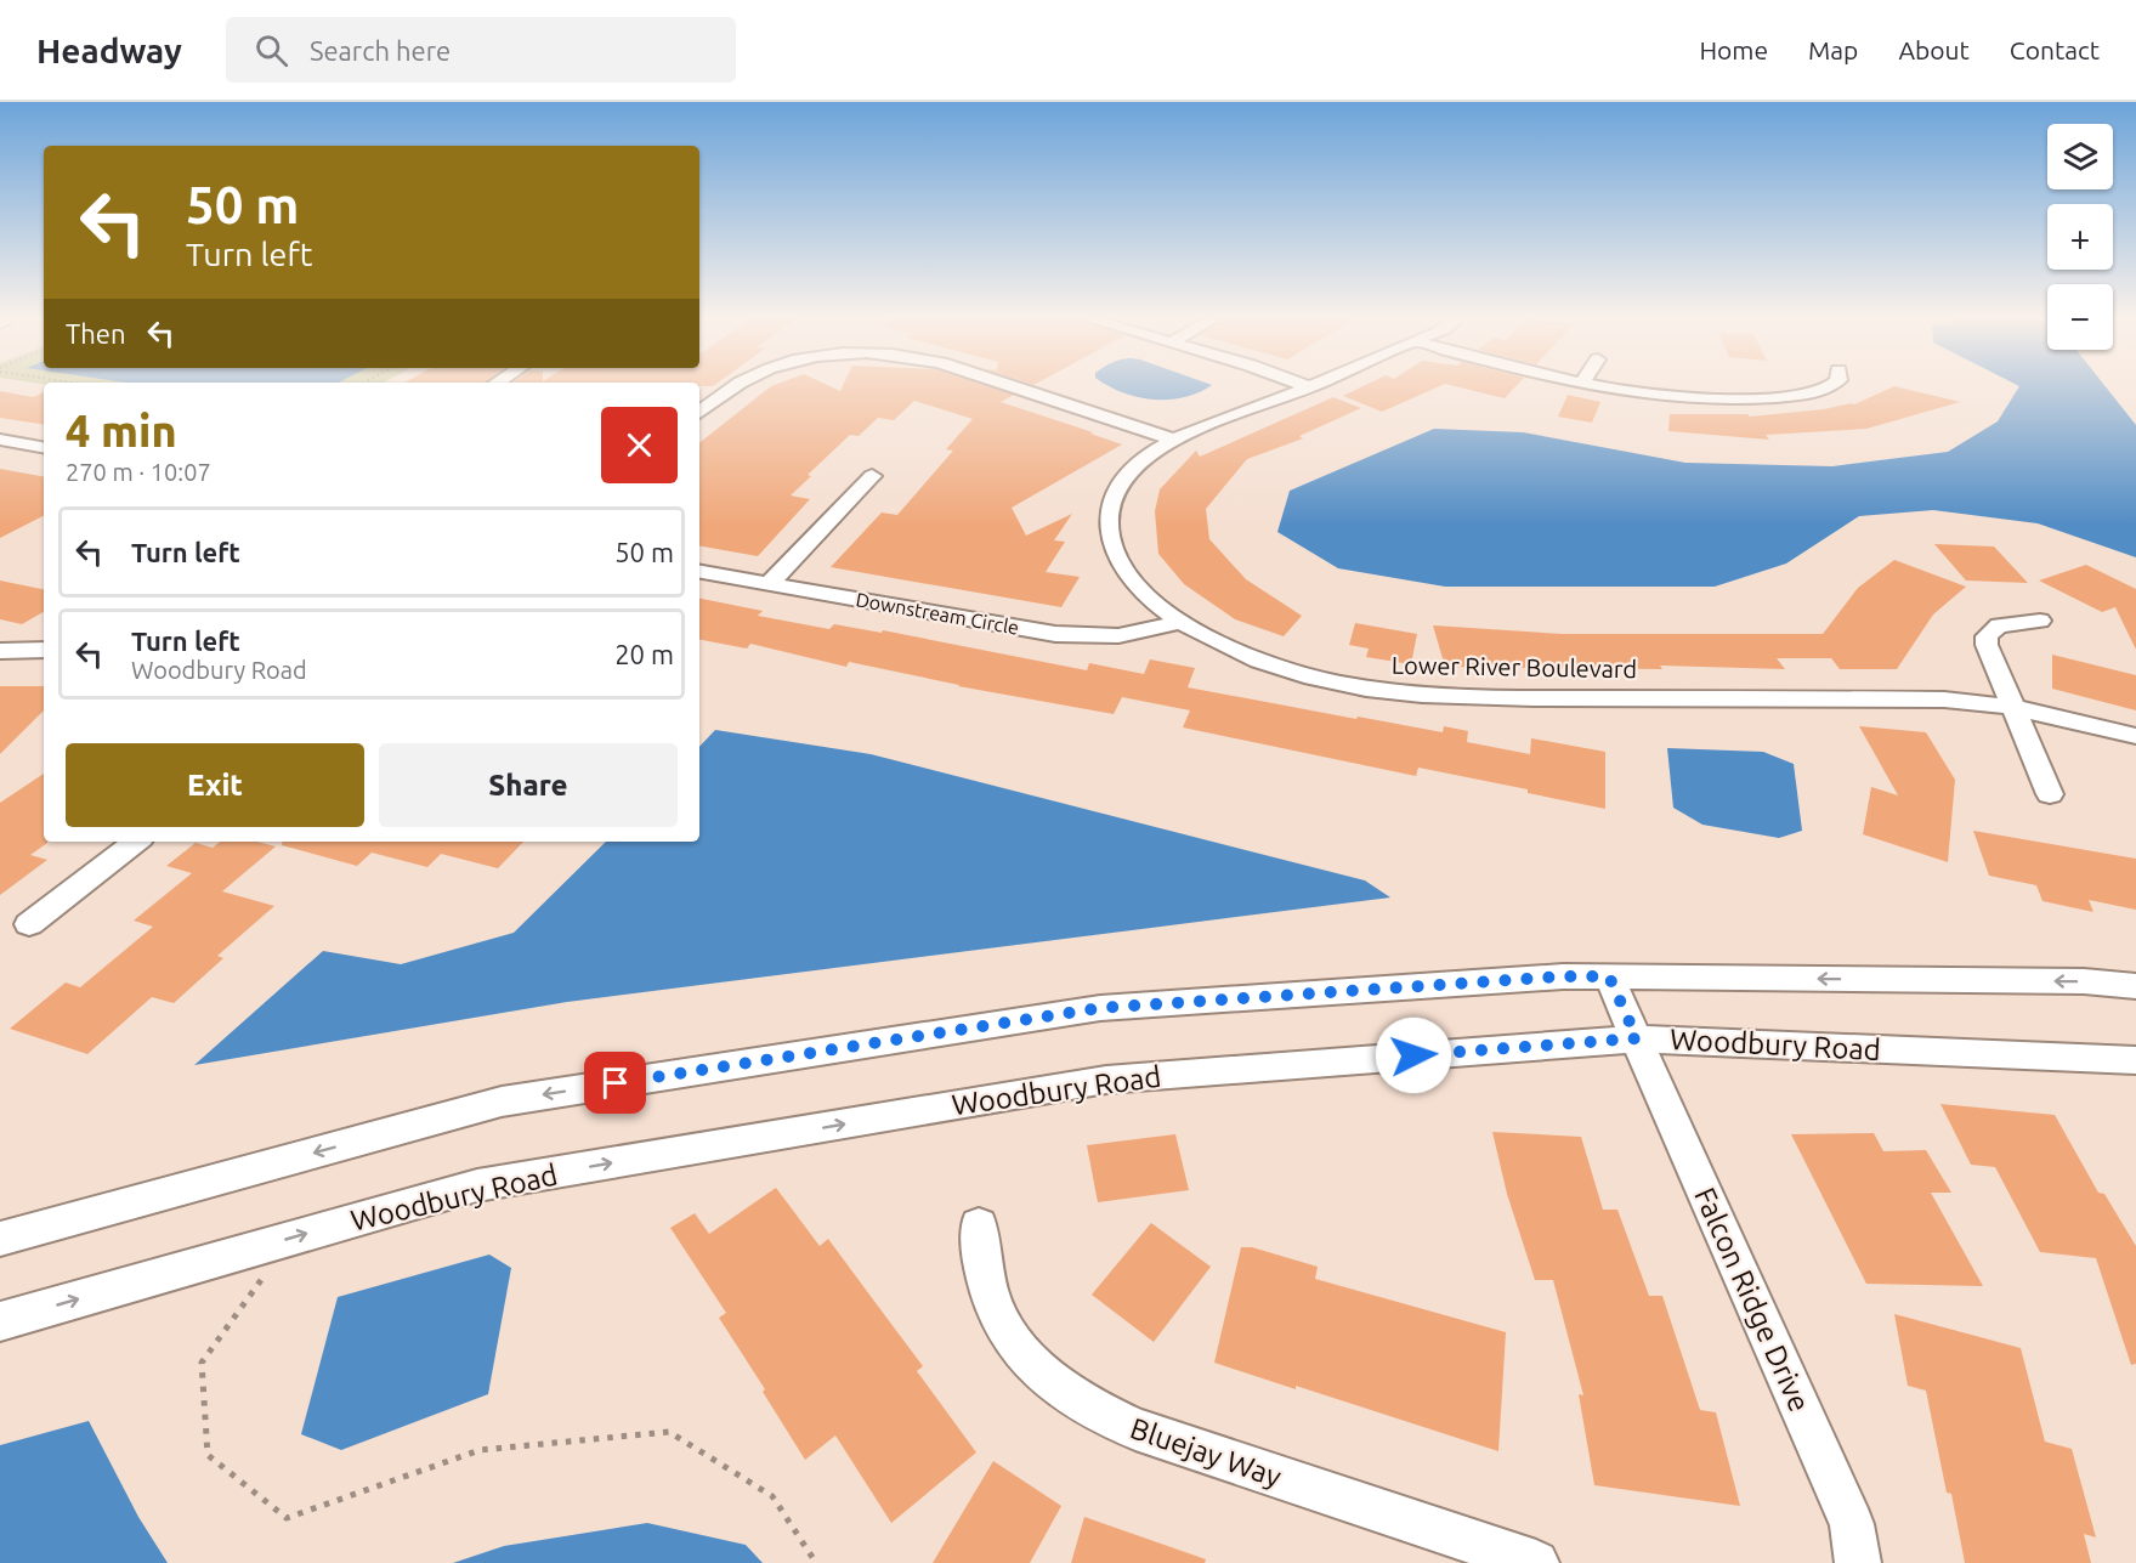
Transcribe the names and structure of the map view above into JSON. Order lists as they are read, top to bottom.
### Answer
{
  "streets": {
    "street": [
      "Downstream Circle",
      "Lower River Boulevard",
      "Woodbury Road",
      "Falcon Ridge Drive",
      "Bluejay Way"
    ]
  },
  "crossings": [
    ["Downstream Circle", "Lower River Boulevard"],
    ["Woodbury Road", "Falcon Ridge Drive"]
  ],
  "page": {
    "header": "Headway",
    "search": "Search here",
    "nav": [
      "Home",
      "Map",
      "About",
      "Contact"
    ],
    "map_buttons": ["+", "−"],
    "turn": ["50 m", "Turn left"],
    "then": "Then",
    "heading": ["4 min", "270 m · 10:07"],
    "list": [
      {
        "name": "Turn left",
        "value": "50 m"
      },
      {
        "name": "Turn left",
        "note": "Woodbury Road",
        "value": "20 m"
      }
    ],
    "buttons": ["Exit", "Share"]
  }
}
